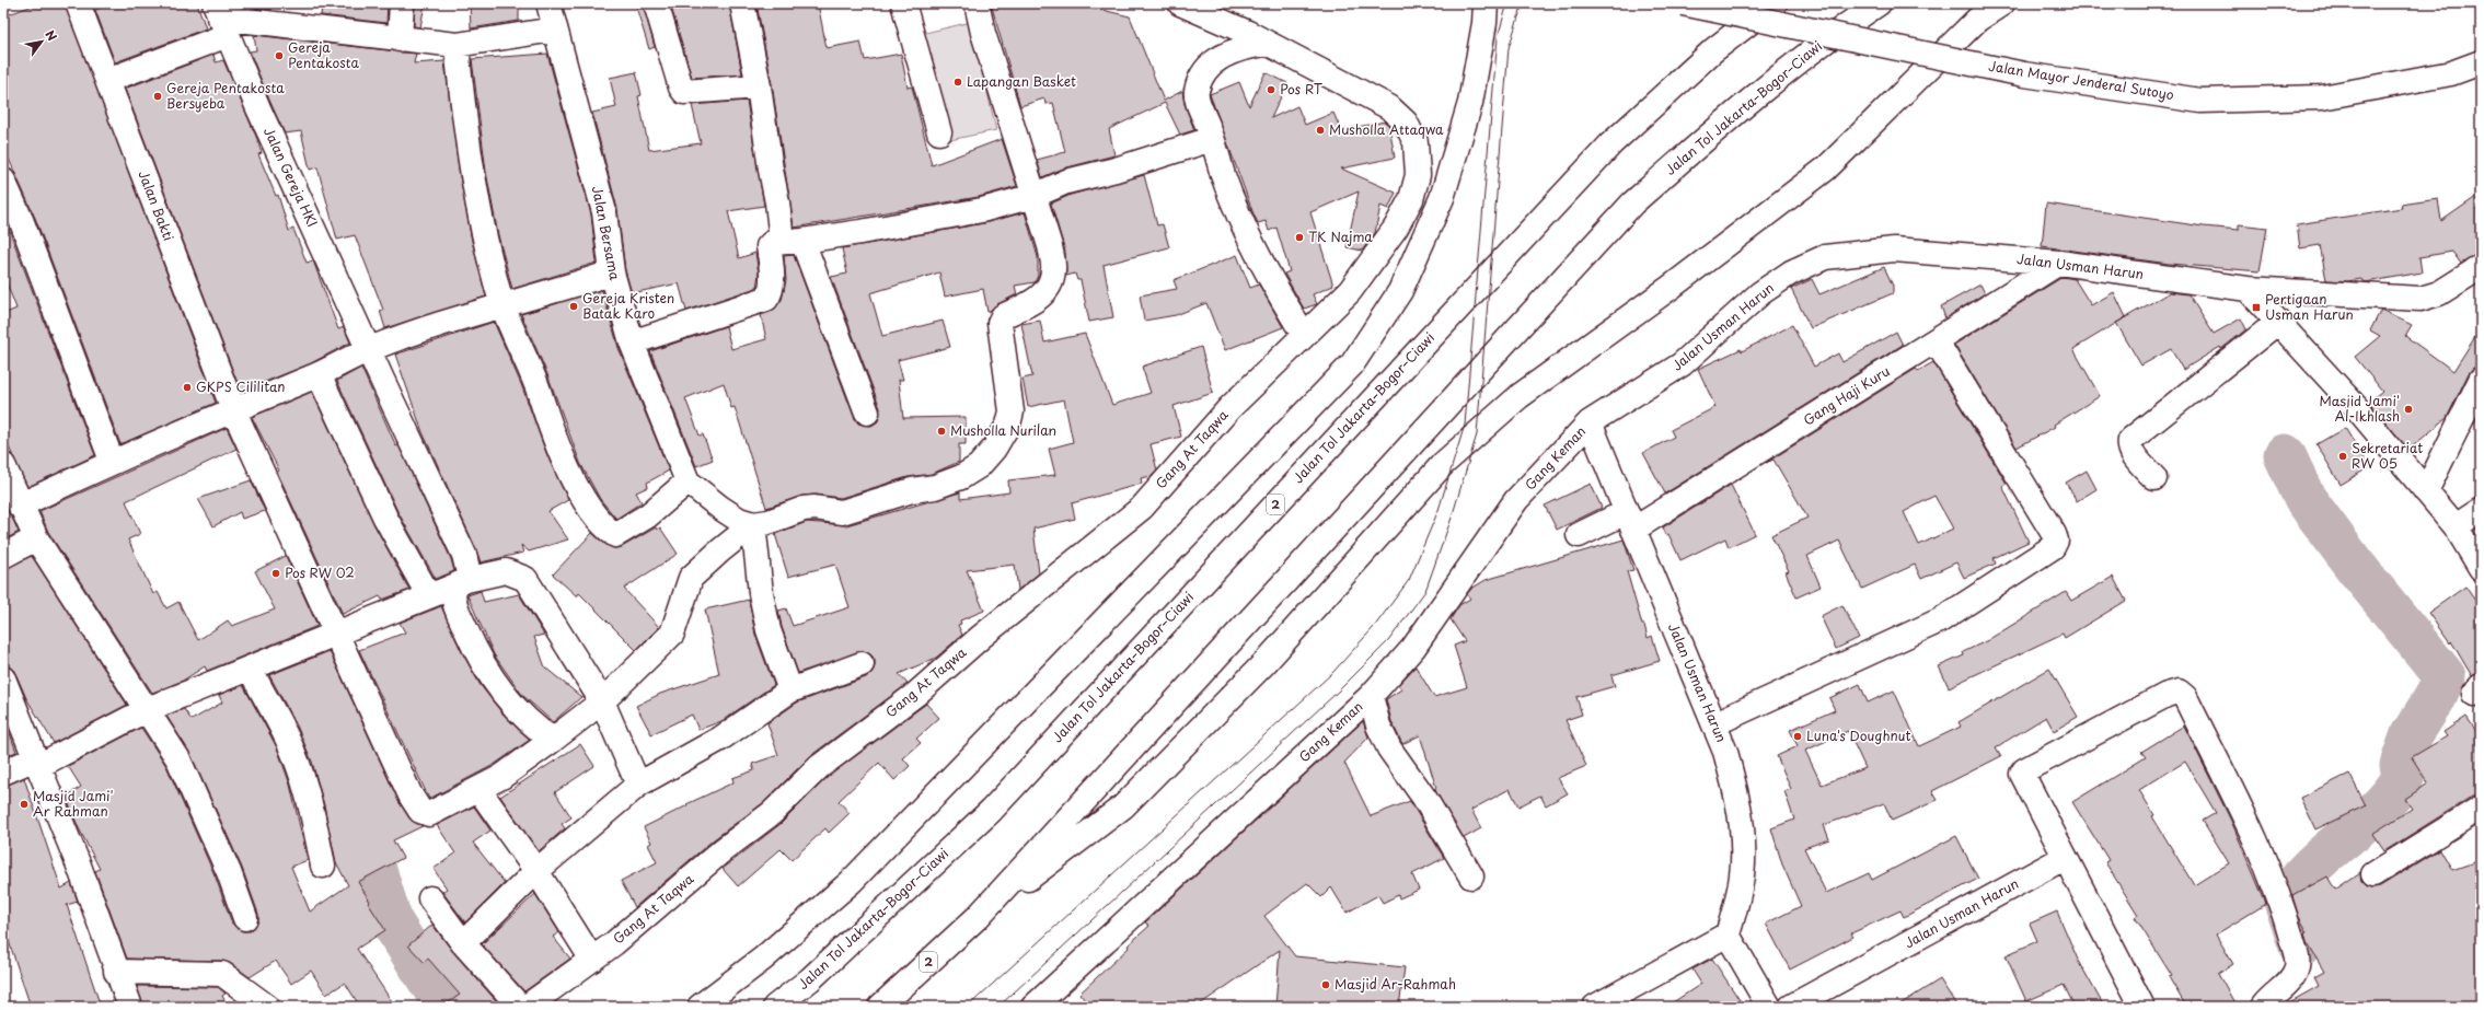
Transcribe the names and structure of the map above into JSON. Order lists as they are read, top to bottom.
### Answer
{
  "streets": {
    "main road": [
      "Jalan Mayor Jenderal Sutoyo",
      "Jalan Tol Jakarta–Bogor–Ciawi",
      "Jalan Gereja HKI",
      "Jalan Bakti",
      "Jalan Bersama",
      "Jalan Usman Harun",
      "Gang Haji Kuru",
      "Gang At Taqwa",
      "Gang Keman",
      "2"
    ]
  },
  "crossings": [
    ["Jalan Bakti", "Jalan Bersama"],
    ["Jalan Usman Harun", "Gang Haji Kuru"],
    ["Jalan Usman Harun", "Gang Keman"]
  ],
  "places": {
    "other": [
      "Gereja Pentakosta",
      "Lapangan Basket",
      "Pos RT",
      "Gereja Pentakosta Bersyeba",
      "Musholla Attaqwa",
      "TK Najma",
      "Gereja Kristen Batak Karo",
      "GKPS Cililitan",
      "Masjid Jami' Al-Ikhlash",
      "Musholla Nurilan",
      "Sekretariat RW 05",
      "Pos RW 02",
      "Luna's Doughnut",
      "Masjid Jami' Ar Rahman",
      "Masjid Ar-Rahmah"
    ],
    "transit": ["Pertigaan Usman Harun"]
  },
  "north": "top right"
}
